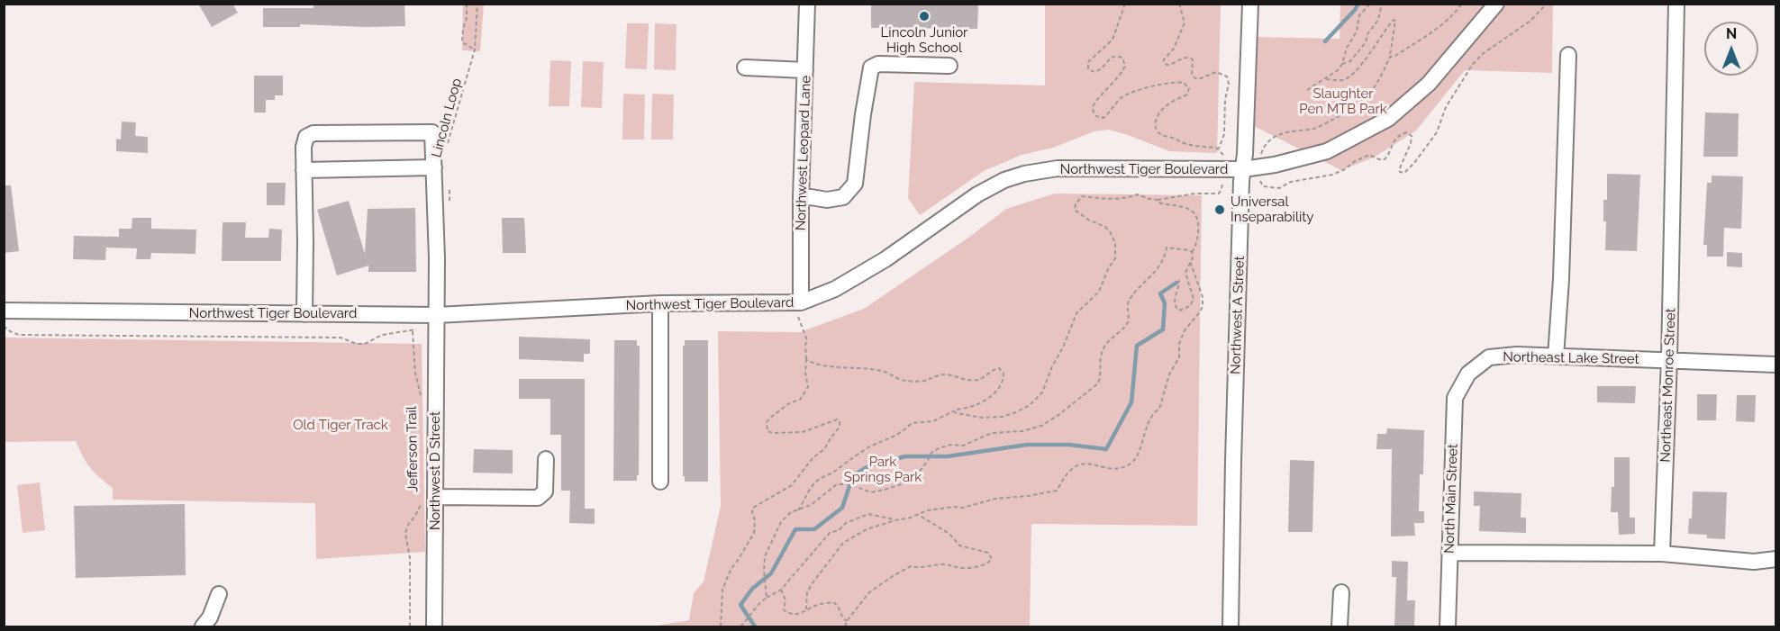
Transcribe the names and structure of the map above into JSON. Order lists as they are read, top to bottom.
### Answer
{
  "streets": {
    "street": [
      "Northwest Leopard Lane",
      "Northwest Tiger Boulevard",
      "Northwest A Street",
      "Northeast Lake Street",
      "Northeast Monroe Street",
      "Northwest D Street",
      "North Main Street"
    ],
    "path": ["Lincoln Loop", "Jefferson Trail"]
  },
  "crossings": [
    ["Northwest Leopard Lane", "Northwest Tiger Boulevard"],
    ["Northwest Tiger Boulevard", "Northwest A Street"],
    ["Northwest Tiger Boulevard", "Northwest D Street"],
    ["Northeast Lake Street", "Northeast Monroe Street"],
    ["Northeast Lake Street", "North Main Street"],
    ["Jefferson Trail", "Northwest D Street"]
  ],
  "parks": ["Slaughter Pen MTB Park", "Old Tiger Track", "Park Springs Park"],
  "places": ["Lincoln Junior High School", "Universal Inseparability"],
  "north": "top"
}
